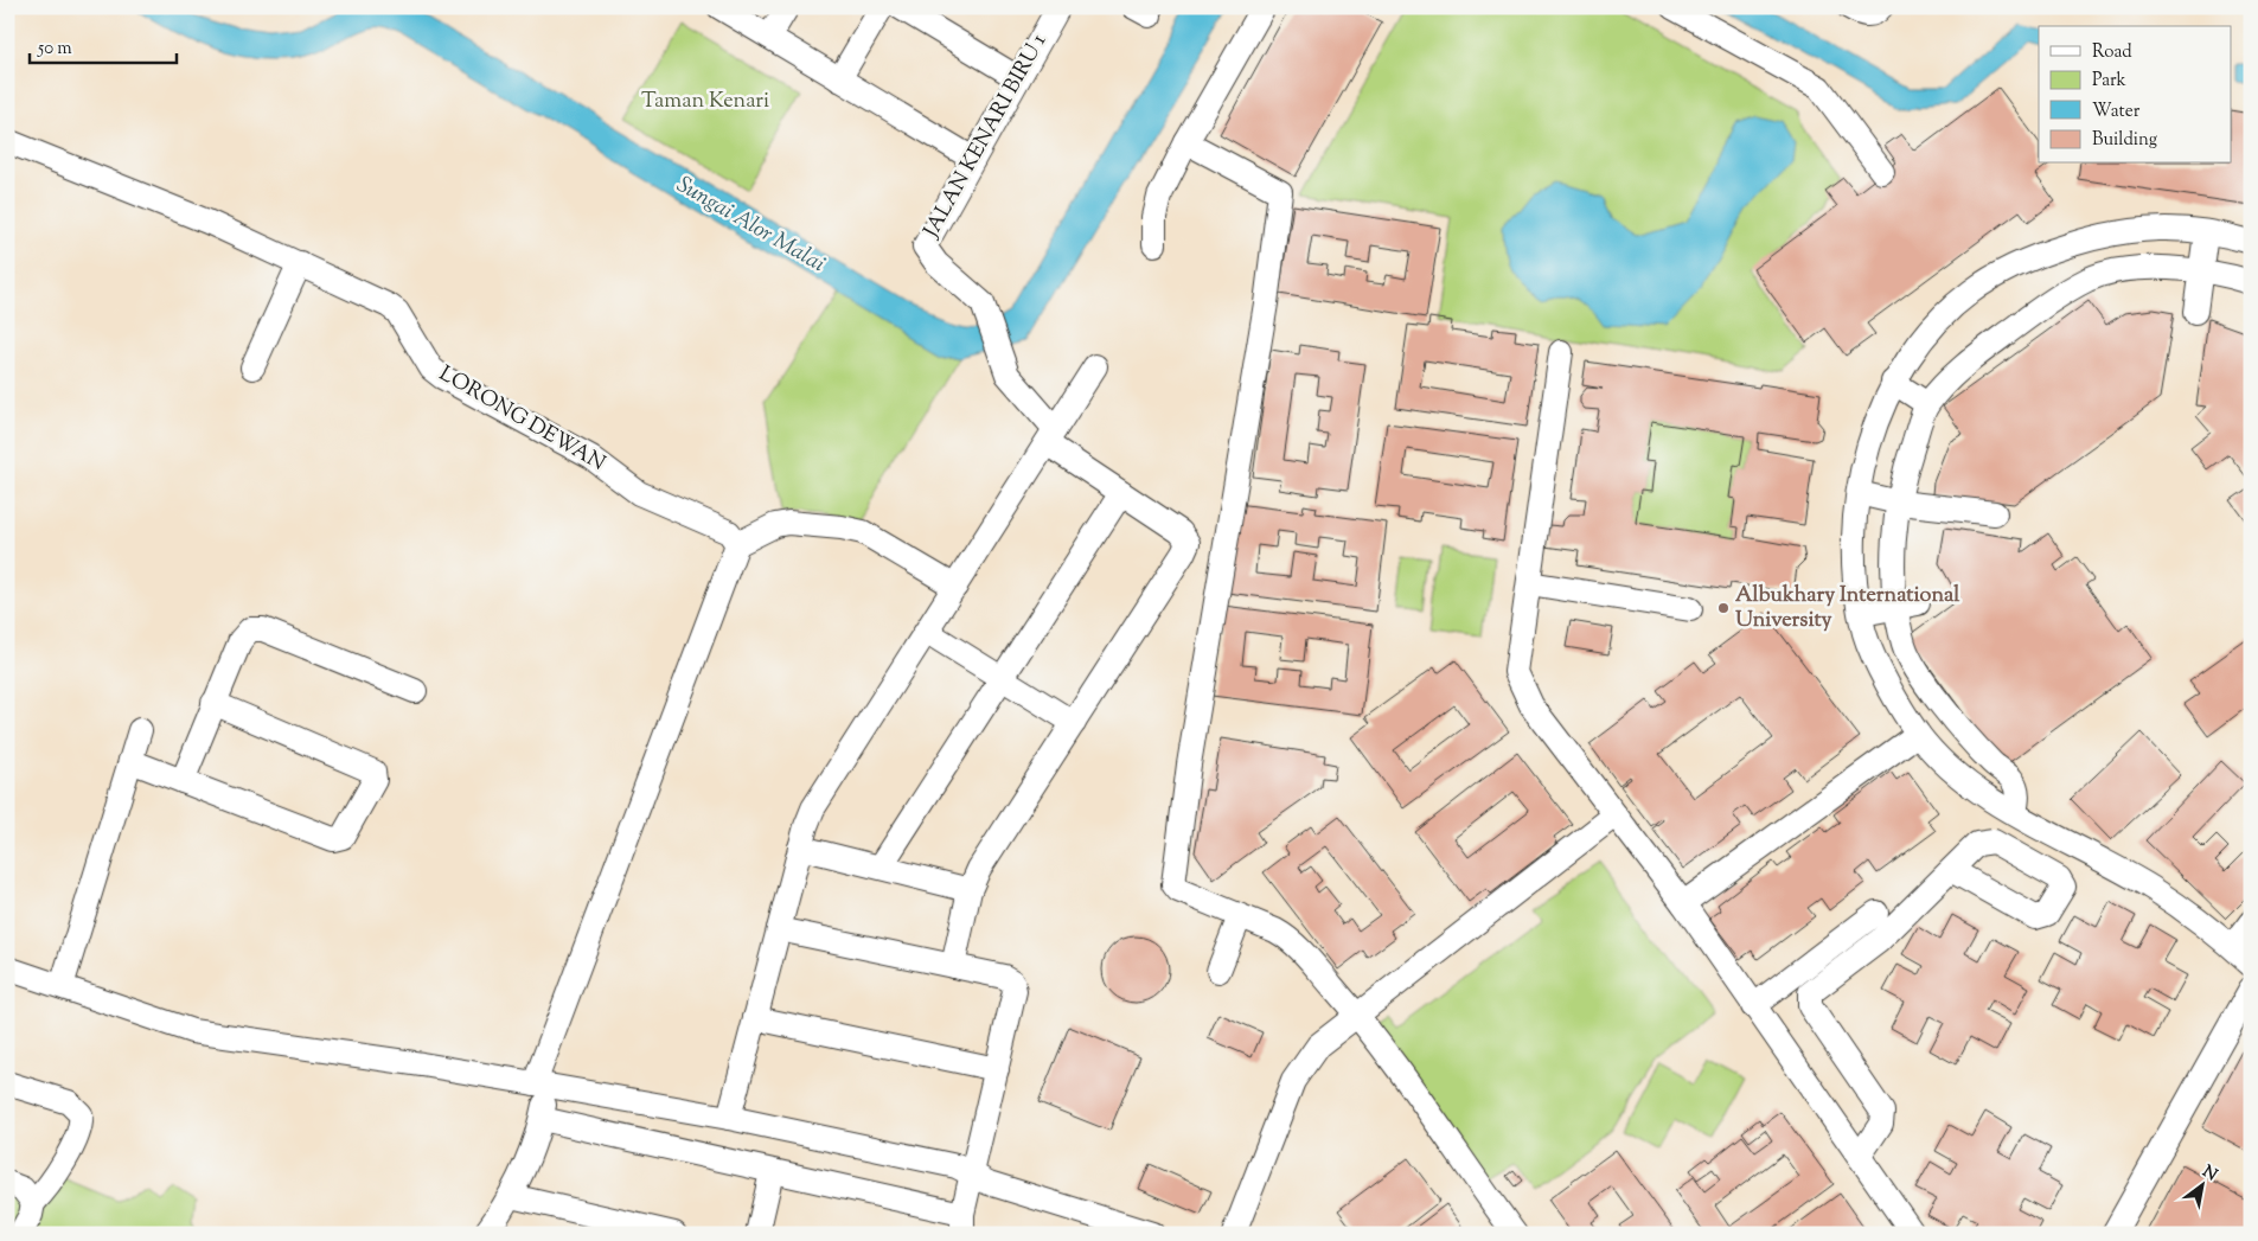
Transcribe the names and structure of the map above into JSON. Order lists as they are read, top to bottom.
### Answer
{
  "streets": {
    "street": ["JALAN KENARI BIRU 1", "LORONG DEWAN"]
  },
  "water": ["Sungai Alor Malai"],
  "parks": ["Taman Kenari"],
  "places": ["Albukhary International University"],
  "legend": [
    "Road",
    "Park",
    "Water",
    "Building"
  ],
  "scale_bar": "50 m",
  "north": "top right"
}
